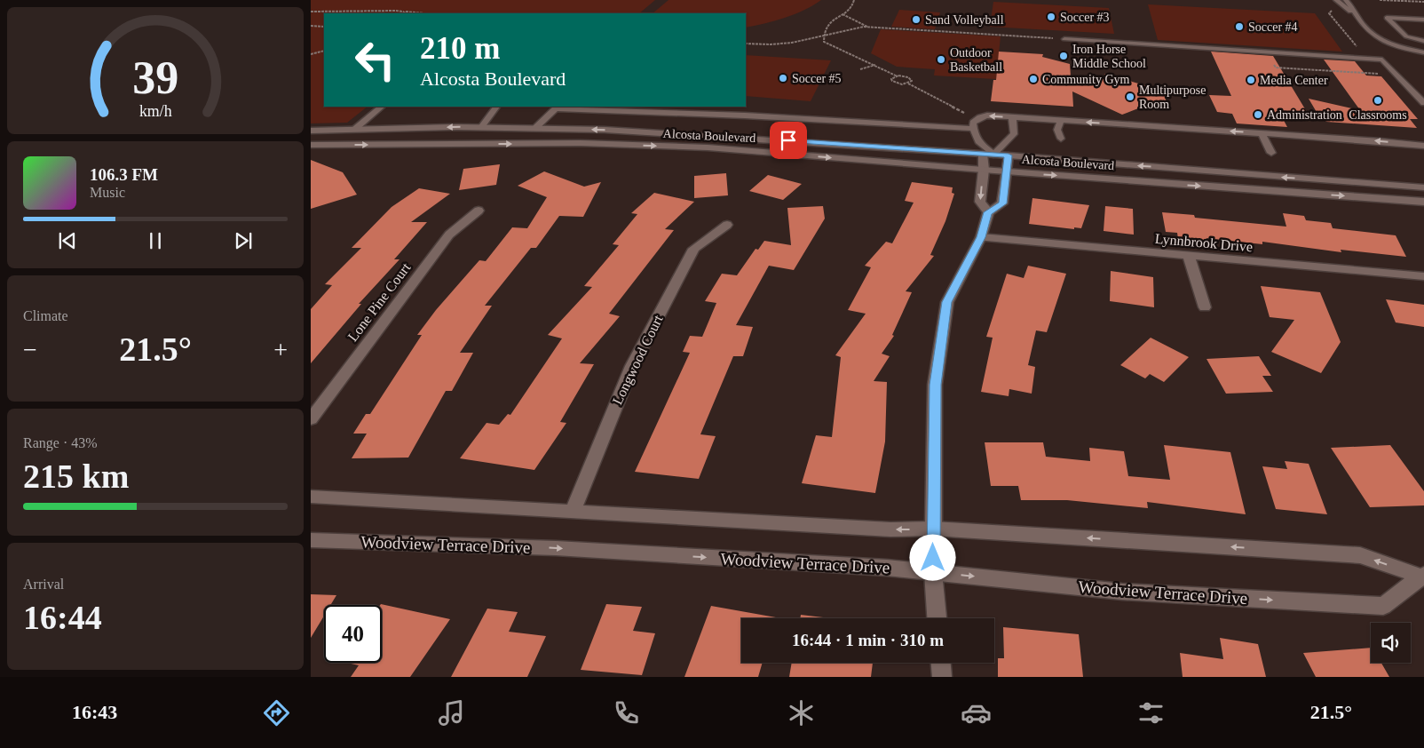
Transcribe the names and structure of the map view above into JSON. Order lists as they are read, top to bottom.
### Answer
{
  "streets": {
    "street": [
      "Alcosta Boulevard",
      "Lynnbrook Drive",
      "Lone Pine Court",
      "Longwood Court",
      "Woodview Terrace Drive"
    ]
  },
  "crossings": [
    ["Longwood Court", "Woodview Terrace Drive"]
  ],
  "places": [
    "Soccer #3",
    "Sand Volleyball",
    "Soccer #4",
    "Iron Horse Middle School",
    "Outdoor Basketball",
    "Soccer #5",
    "Community Gym",
    "Media Center",
    "Multipurpose Room",
    "Classrooms",
    "Administration"
  ],
  "page": {
    "turn": ["210 m", "Alcosta Boulevard"],
    "song": ["106.3 FM", "Music"],
    "tile": [
      "Climate",
      ["Range · 43%", "215 km"],
      ["Arrival", "16:44"]
    ],
    "heat": ["−", "21.5°", "+"],
    "limit": "40",
    "trip": "16:44 · 1 min · 310 m",
    "tabs": ["16:43", "21.5°"],
    "gauge": ["39", "km/h"]
  }
}
